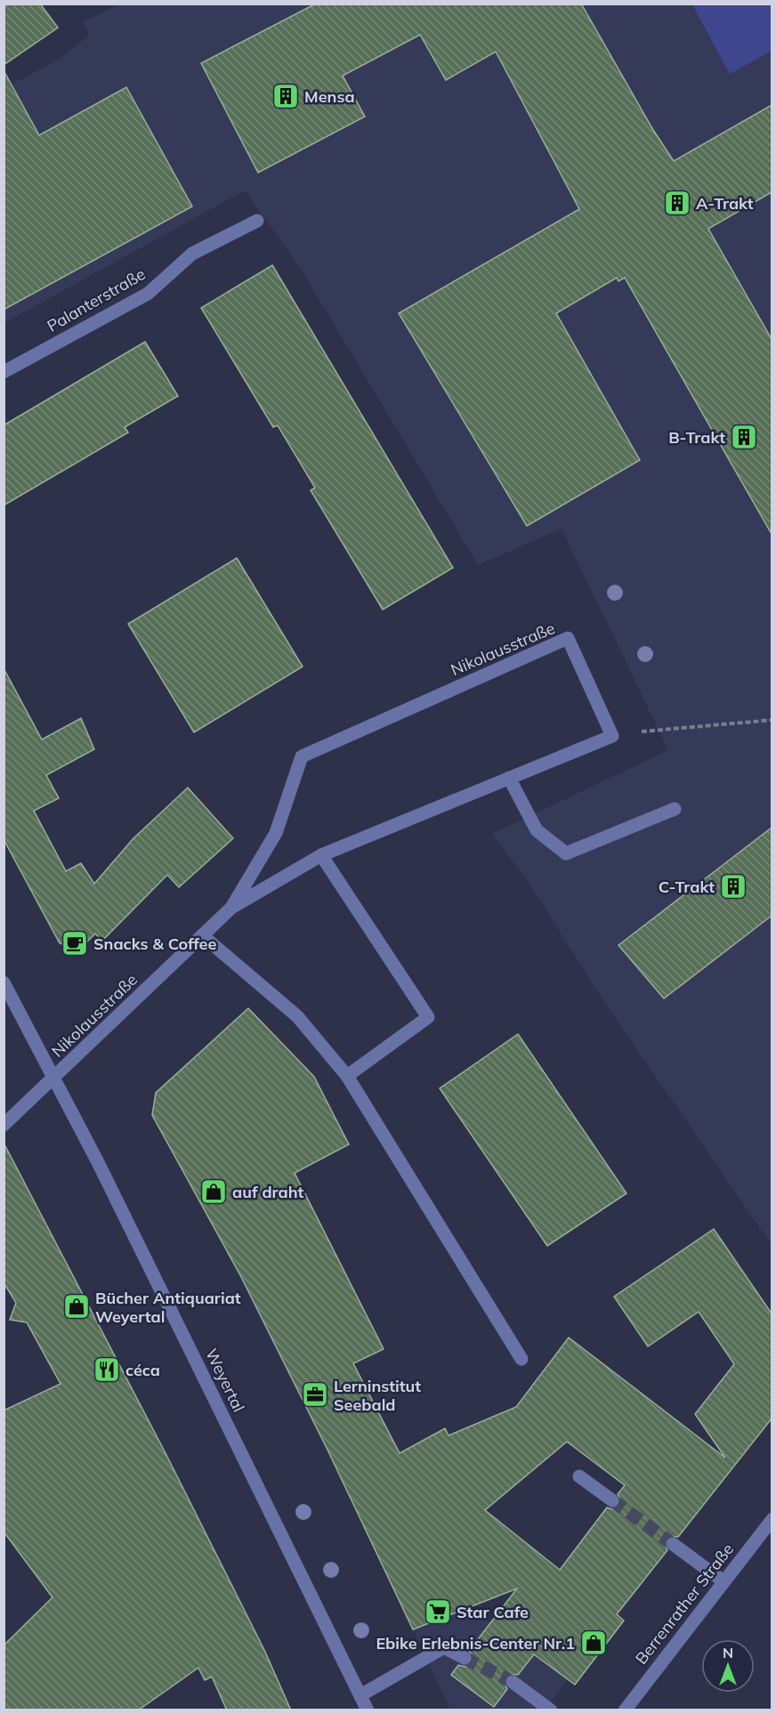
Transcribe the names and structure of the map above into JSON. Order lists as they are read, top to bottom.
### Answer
{
  "streets": {
    "street": [
      "Palanterstraße",
      "Nikolausstraße",
      "Weyertal",
      "Berrenrather Straße"
    ]
  },
  "crossings": [
    ["Nikolausstraße", "Weyertal"]
  ],
  "places": {
    "building": [
      "Mensa",
      "A-Trakt",
      "B-Trakt",
      "C-Trakt"
    ],
    "cafe": ["Snacks & Coffee"],
    "shop": ["auf draht", "Bücher Antiquariat Weyertal", "Ebike Erlebnis-Center Nr.1"],
    "restaurant": ["céca"],
    "office": ["Lerninstitut Seebald"],
    "supermarket": ["Star Cafe"]
  },
  "north": "top"
}
